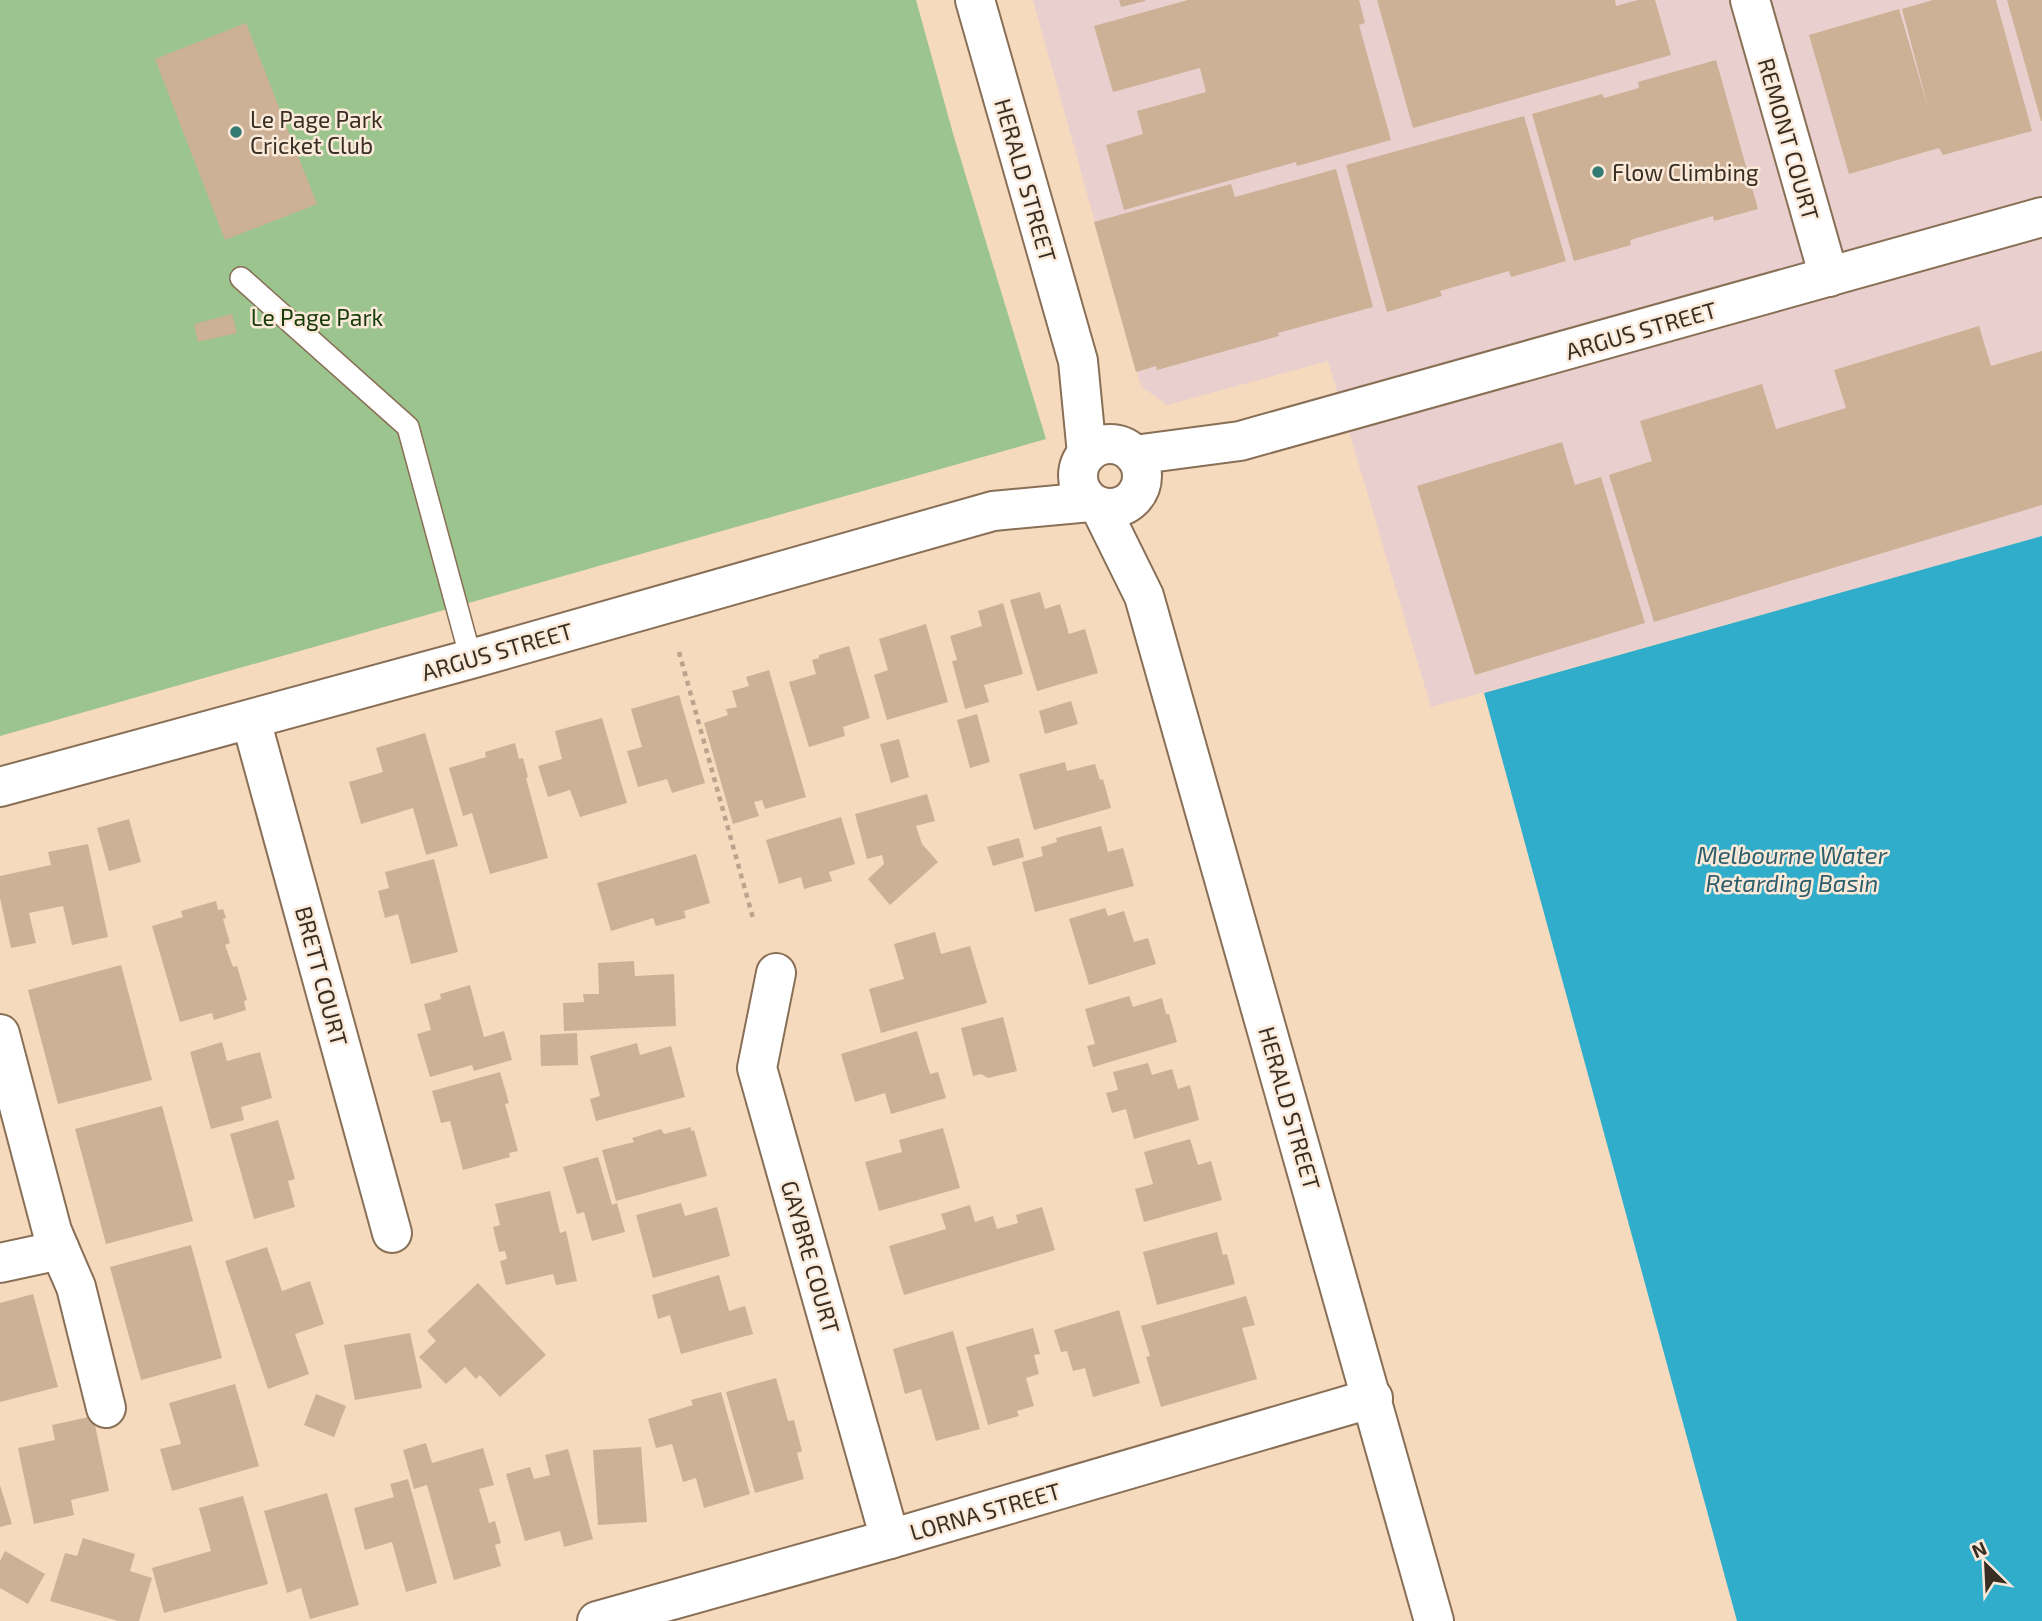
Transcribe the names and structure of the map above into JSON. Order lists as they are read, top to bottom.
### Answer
{
  "streets": {
    "street": [
      "REMONT COURT",
      "HERALD STREET",
      "ARGUS STREET",
      "BRETT COURT",
      "GAYBRE COURT",
      "LORNA STREET"
    ]
  },
  "crossings": [
    ["REMONT COURT", "ARGUS STREET"],
    ["HERALD STREET", "ARGUS STREET"],
    ["HERALD STREET", "LORNA STREET"],
    ["ARGUS STREET", "BRETT COURT"],
    ["GAYBRE COURT", "LORNA STREET"]
  ],
  "water": ["Melbourne Water Retarding Basin"],
  "parks": ["Le Page Park"],
  "places": ["Le Page Park Cricket Club", "Flow Climbing"],
  "north": "top left"
}
